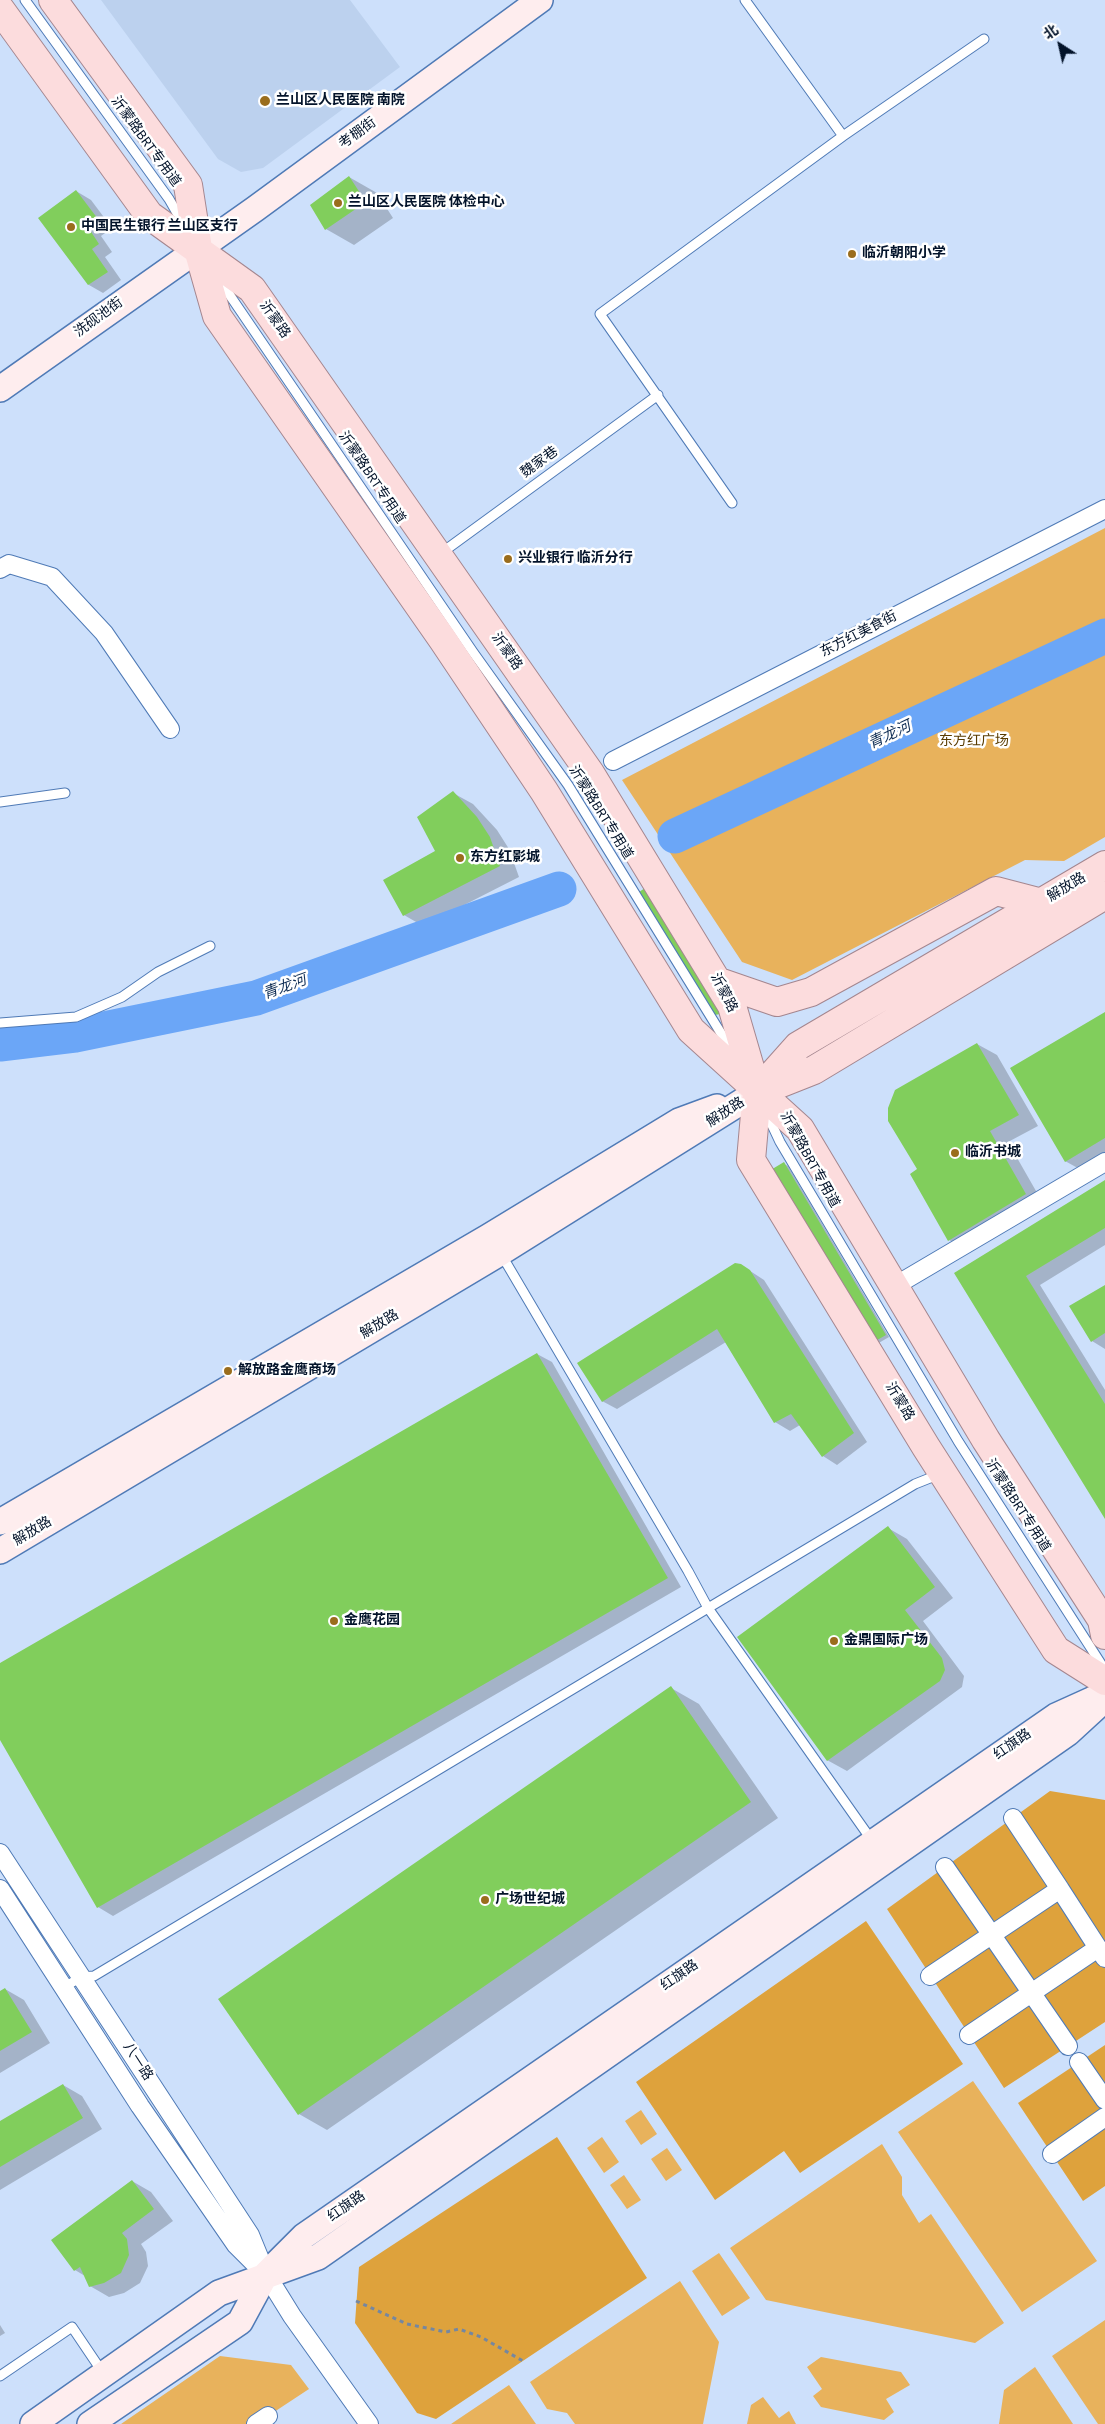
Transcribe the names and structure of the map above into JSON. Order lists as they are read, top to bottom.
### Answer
{
  "streets": {
    "main road": ["沂蒙路", "解放路"],
    "street": [
      "考棚街",
      "洗砚池街",
      "东方红美食街",
      "红旗路",
      "八一路"
    ],
    "lane": ["沂蒙路BRT专用道", "魏家巷"]
  },
  "crossings": [
    ["考棚街", "沂蒙路BRT专用道"],
    ["考棚街", "洗砚池街"],
    ["考棚街", "沂蒙路"],
    ["沂蒙路BRT专用道", "洗砚池街"],
    ["沂蒙路BRT专用道", "沂蒙路"],
    ["沂蒙路BRT专用道", "解放路"],
    ["洗砚池街", "沂蒙路"],
    ["沂蒙路", "魏家巷"],
    ["沂蒙路", "解放路"],
    ["红旗路", "八一路"]
  ],
  "water": ["青龙河"],
  "parks": ["东方红广场"],
  "places": [
    "兰山区人民医院 南院",
    "兰山区人民医院 体检中心",
    "中国民生银行 兰山区支行",
    "临沂朝阳小学",
    "兴业银行 临沂分行",
    "东方红影城",
    "临沂书城",
    "解放路金鹰商场",
    "金鹰花园",
    "金鼎国际广场",
    "广场世纪城"
  ],
  "north": "top left"
}
